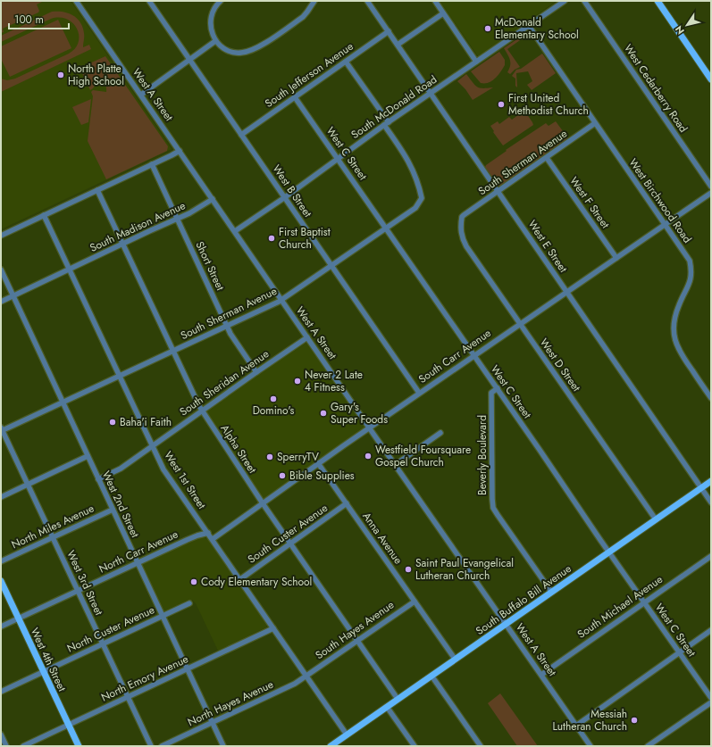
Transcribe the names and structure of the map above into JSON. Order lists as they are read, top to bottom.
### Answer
{
  "streets": {
    "main road": ["South Buffalo Bill Avenue", "West 4th Street"],
    "street": [
      "South Jefferson Avenue",
      "West Cedarberry Road",
      "West A Street",
      "South McDonald Road",
      "West C Street",
      "South Sherman Avenue",
      "West B Street",
      "West Birchwood Road",
      "West F Street",
      "South Madison Avenue",
      "West E Street",
      "Short Street",
      "South Carr Avenue",
      "West D Street",
      "South Sheridan Avenue",
      "Alpha Street",
      "Beverly Boulevard",
      "West 1st Street",
      "West 2nd Street",
      "North Miles Avenue",
      "South Custer Avenue",
      "Anna Avenue",
      "North Carr Avenue",
      "West 3rd Street",
      "South Michael Avenue",
      "North Custer Avenue",
      "South Hayes Avenue",
      "North Emory Avenue",
      "North Hayes Avenue"
    ]
  },
  "crossings": [
    ["South Jefferson Avenue", "West C Street"],
    ["South Jefferson Avenue", "West B Street"],
    ["South Jefferson Avenue", "West E Street"],
    ["West A Street", "South McDonald Road"],
    ["West A Street", "South Sherman Avenue"],
    ["West A Street", "South Madison Avenue"],
    ["West A Street", "South Carr Avenue"],
    ["West A Street", "South Sheridan Avenue"],
    ["West A Street", "South Buffalo Bill Avenue"],
    ["West A Street", "South Michael Avenue"],
    ["South McDonald Road", "West C Street"],
    ["South McDonald Road", "South Sherman Avenue"],
    ["South McDonald Road", "West B Street"],
    ["South McDonald Road", "West Birchwood Road"],
    ["South McDonald Road", "West E Street"],
    ["West C Street", "South Sherman Avenue"],
    ["West C Street", "South Carr Avenue"],
    ["West C Street", "Beverly Boulevard"],
    ["West C Street", "South Buffalo Bill Avenue"],
    ["West C Street", "South Michael Avenue"],
    ["South Sherman Avenue", "West B Street"],
    ["South Sherman Avenue", "West Birchwood Road"],
    ["South Sherman Avenue", "West F Street"],
    ["South Sherman Avenue", "West E Street"],
    ["South Sherman Avenue", "Short Street"],
    ["South Sherman Avenue", "West D Street"],
    ["South Sherman Avenue", "Alpha Street"],
    ["South Sherman Avenue", "West 1st Street"],
    ["South Sherman Avenue", "West 2nd Street"],
    ["South Sherman Avenue", "West 3rd Street"],
    ["West B Street", "South Carr Avenue"],
    ["West Birchwood Road", "South Carr Avenue"],
    ["West F Street", "South Carr Avenue"],
    ["South Madison Avenue", "Short Street"],
    ["South Madison Avenue", "Alpha Street"],
    ["South Madison Avenue", "West 1st Street"],
    ["South Madison Avenue", "West 2nd Street"],
    ["West E Street", "South Carr Avenue"],
    ["West E Street", "South Buffalo Bill Avenue"],
    ["Short Street", "South Sheridan Avenue"],
    ["South Carr Avenue", "West D Street"],
    ["South Carr Avenue", "Alpha Street"],
    ["South Carr Avenue", "West 1st Street"],
    ["South Carr Avenue", "Anna Avenue"],
    ["West D Street", "South Buffalo Bill Avenue"],
    ["South Sheridan Avenue", "Alpha Street"],
    ["South Sheridan Avenue", "West 1st Street"],
    ["South Sheridan Avenue", "West 2nd Street"],
    ["Alpha Street", "South Custer Avenue"],
    ["Alpha Street", "South Buffalo Bill Avenue"],
    ["Alpha Street", "South Hayes Avenue"],
    ["Beverly Boulevard", "South Buffalo Bill Avenue"],
    ["West 1st Street", "South Custer Avenue"],
    ["West 1st Street", "North Carr Avenue"],
    ["West 1st Street", "South Buffalo Bill Avenue"],
    ["West 1st Street", "South Hayes Avenue"],
    ["West 1st Street", "North Emory Avenue"],
    ["West 1st Street", "North Hayes Avenue"],
    ["West 2nd Street", "North Miles Avenue"],
    ["West 2nd Street", "North Carr Avenue"],
    ["West 2nd Street", "North Custer Avenue"],
    ["West 2nd Street", "North Emory Avenue"],
    ["West 2nd Street", "North Hayes Avenue"],
    ["North Miles Avenue", "West 3rd Street"],
    ["South Custer Avenue", "Anna Avenue"],
    ["Anna Avenue", "South Buffalo Bill Avenue"],
    ["Anna Avenue", "South Hayes Avenue"],
    ["North Carr Avenue", "West 3rd Street"],
    ["North Carr Avenue", "West 4th Street"],
    ["West 3rd Street", "North Custer Avenue"],
    ["West 3rd Street", "North Emory Avenue"],
    ["North Custer Avenue", "West 4th Street"],
    ["South Hayes Avenue", "North Hayes Avenue"],
    ["West 4th Street", "North Emory Avenue"]
  ],
  "places": [
    "McDonald Elementary School",
    "North Platte High School",
    "First United Methodist Church",
    "First Baptist Church",
    "Never 2 Late 4 Fitness",
    "Domino's",
    "Gary's Super Foods",
    "Baha'i Faith",
    "Westfield Foursquare Gospel Church",
    "SperryTV",
    "Bible Supplies",
    "Saint Paul Evangelical Lutheran Church",
    "Cody Elementary School",
    "Messiah Lutheran Church"
  ],
  "scale_bar": "100 m",
  "north": "bottom left"
}
